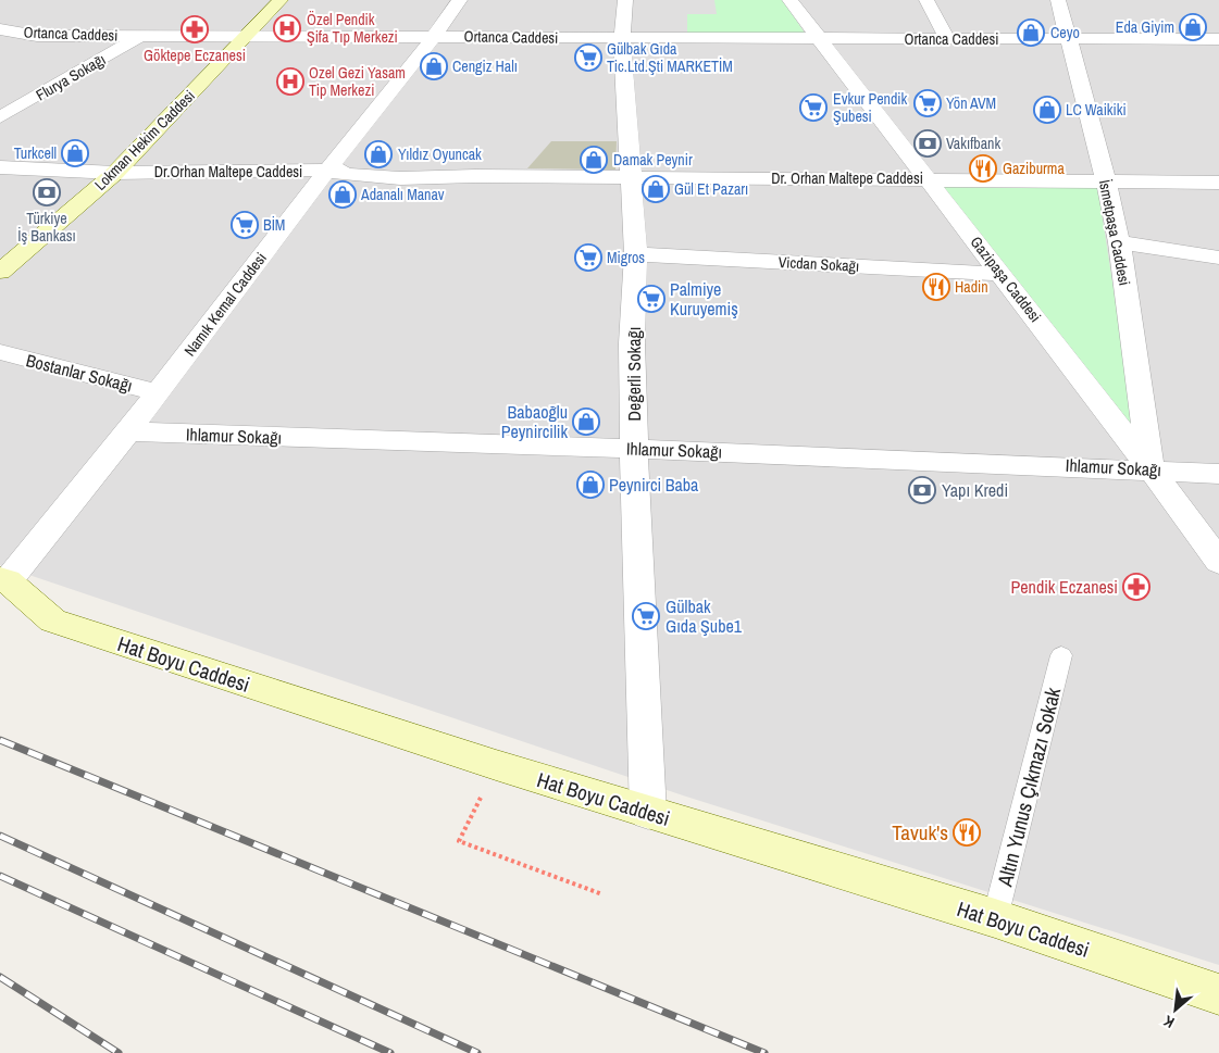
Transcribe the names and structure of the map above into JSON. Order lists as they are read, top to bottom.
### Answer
{
  "streets": {
    "street": [
      "Ortanca Caddesi",
      "Flurya Sokağı",
      "Lokman Hekim Caddesi",
      "Dr.Orhan Maltepe Caddesi",
      "Dr. Orhan Maltepe Caddesi",
      "İsmetpaşa Caddesi",
      "Vicdan Sokağı",
      "Gazipaşa Caddesi",
      "Namık Kemal Caddesi",
      "Bostanlar Sokağı",
      "Değerli Sokağı",
      "Ihlamur Sokağı",
      "Hat Boyu Caddesi"
    ],
    "lane": ["Altın Yunus Çıkmazı Sokak"]
  },
  "crossings": [
    ["Ortanca Caddesi", "Flurya Sokağı"],
    ["Ortanca Caddesi", "Lokman Hekim Caddesi"],
    ["Ortanca Caddesi", "İsmetpaşa Caddesi"],
    ["Ortanca Caddesi", "Gazipaşa Caddesi"],
    ["Ortanca Caddesi", "Namık Kemal Caddesi"],
    ["Ortanca Caddesi", "Değerli Sokağı"],
    ["Lokman Hekim Caddesi", "Dr.Orhan Maltepe Caddesi"],
    ["Dr.Orhan Maltepe Caddesi", "Dr. Orhan Maltepe Caddesi"],
    ["Dr.Orhan Maltepe Caddesi", "Namık Kemal Caddesi"],
    ["Dr. Orhan Maltepe Caddesi", "İsmetpaşa Caddesi"],
    ["Dr. Orhan Maltepe Caddesi", "Gazipaşa Caddesi"],
    ["Dr. Orhan Maltepe Caddesi", "Değerli Sokağı"],
    ["İsmetpaşa Caddesi", "Gazipaşa Caddesi"],
    ["İsmetpaşa Caddesi", "Ihlamur Sokağı"],
    ["Vicdan Sokağı", "Gazipaşa Caddesi"],
    ["Vicdan Sokağı", "Değerli Sokağı"],
    ["Gazipaşa Caddesi", "Ihlamur Sokağı"],
    ["Namık Kemal Caddesi", "Bostanlar Sokağı"],
    ["Namık Kemal Caddesi", "Ihlamur Sokağı"],
    ["Namık Kemal Caddesi", "Hat Boyu Caddesi"],
    ["Değerli Sokağı", "Ihlamur Sokağı"],
    ["Değerli Sokağı", "Hat Boyu Caddesi"],
    ["Hat Boyu Caddesi", "Altın Yunus Çıkmazı Sokak"]
  ],
  "places": {
    "shop": [
      "Eda Giyim",
      "Ceyo",
      "Cengiz Halı",
      "LC Waikiki",
      "Turkcell",
      "Yıldız Oyuncak",
      "Damak Peynir",
      "Gül Et Pazarı",
      "Adanalı Manav",
      "Babaoğlu Peynircilik",
      "Peynirci Baba"
    ],
    "hospital": ["Özel Pendik Şifa Tıp Merkezi", "Ozel Gezi Yasam Tip Merkezi"],
    "pharmacy": ["Göktepe Eczanesi", "Pendik Eczanesi"],
    "supermarket": [
      "Gülbak Gıda Tic.Ltd.Şti MARKETİM",
      "Yön AVM",
      "Evkur Pendik Şubesi",
      "BİM",
      "Migros",
      "Palmiye Kuruyemiş",
      "Gülbak Gıda Şube1"
    ],
    "bank": ["Vakıfbank", "Türkiye İş Bankası", "Yapı Kredi"],
    "restaurant": ["Gaziburma", "Hadin", "Tavuk's"]
  },
  "north": "bottom left"
}
